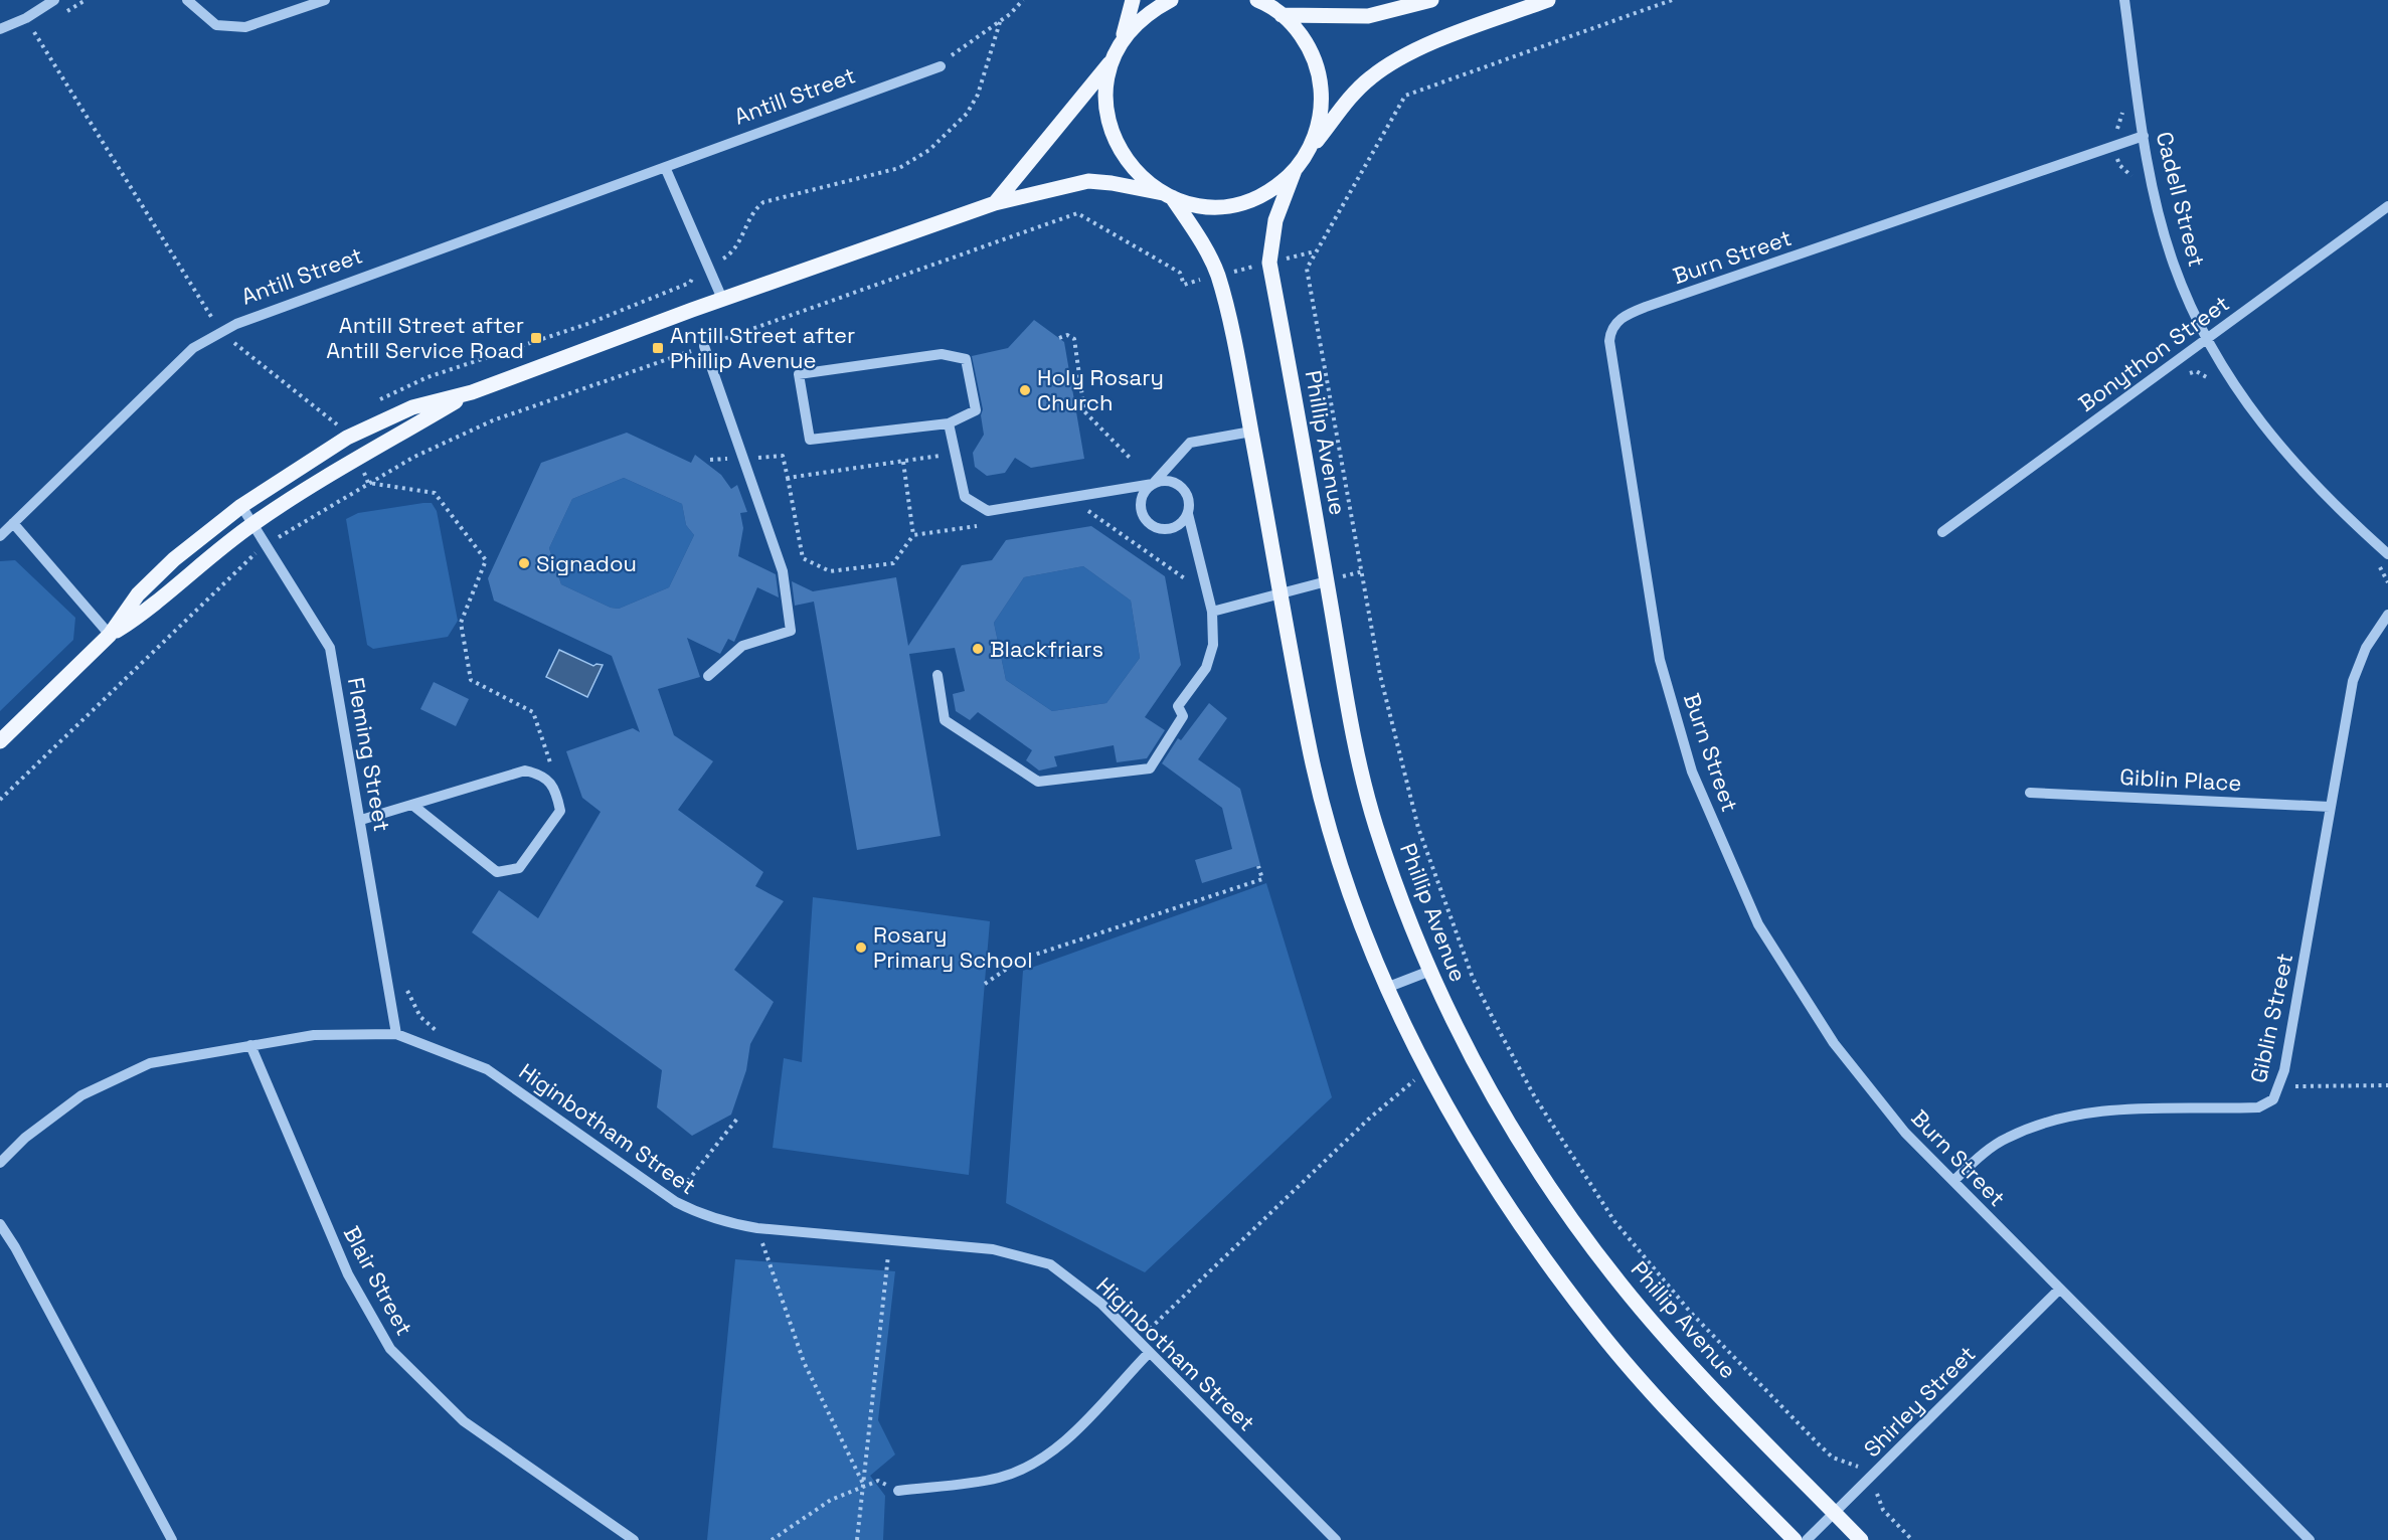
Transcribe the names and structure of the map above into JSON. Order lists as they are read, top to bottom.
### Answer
{
  "streets": {
    "main road": ["Phillip Avenue"],
    "street": [
      "Antill Street",
      "Cadell Street",
      "Burn Street",
      "Bonython Street",
      "Fleming Street",
      "Giblin Place",
      "Giblin Street",
      "Higinbotham Street",
      "Blair Street",
      "Shirley Street"
    ]
  },
  "crossings": [
    ["Cadell Street", "Burn Street"],
    ["Cadell Street", "Bonython Street"],
    ["Burn Street", "Giblin Street"],
    ["Burn Street", "Shirley Street"],
    ["Phillip Avenue", "Shirley Street"],
    ["Fleming Street", "Higinbotham Street"],
    ["Giblin Place", "Giblin Street"],
    ["Higinbotham Street", "Blair Street"]
  ],
  "places": {
    "transit": ["Antill Street after Antill Service Road", "Antill Street after Phillip Avenue"],
    "other": [
      "Holy Rosary Church",
      "Signadou",
      "Blackfriars",
      "Rosary Primary School"
    ]
  }
}
